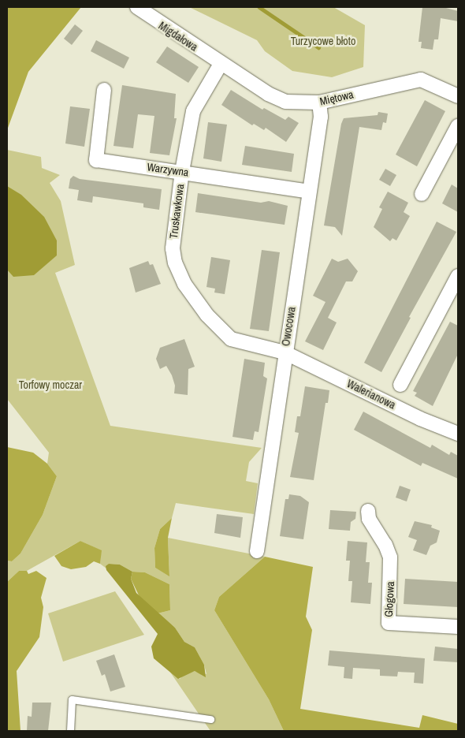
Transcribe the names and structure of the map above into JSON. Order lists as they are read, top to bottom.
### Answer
{
  "streets": {
    "street": [
      "Migdałowa",
      "Miętowa",
      "Warzywna",
      "Truskawkowa",
      "Owocowa",
      "Walerianowa",
      "Głogowa"
    ]
  },
  "crossings": [
    ["Migdałowa", "Miętowa"],
    ["Migdałowa", "Truskawkowa"],
    ["Miętowa", "Truskawkowa"],
    ["Miętowa", "Owocowa"],
    ["Warzywna", "Truskawkowa"],
    ["Warzywna", "Owocowa"],
    ["Truskawkowa", "Owocowa"],
    ["Truskawkowa", "Walerianowa"],
    ["Owocowa", "Walerianowa"]
  ],
  "parks": ["Turzycowe błoto", "Torfowy moczar"]
}
